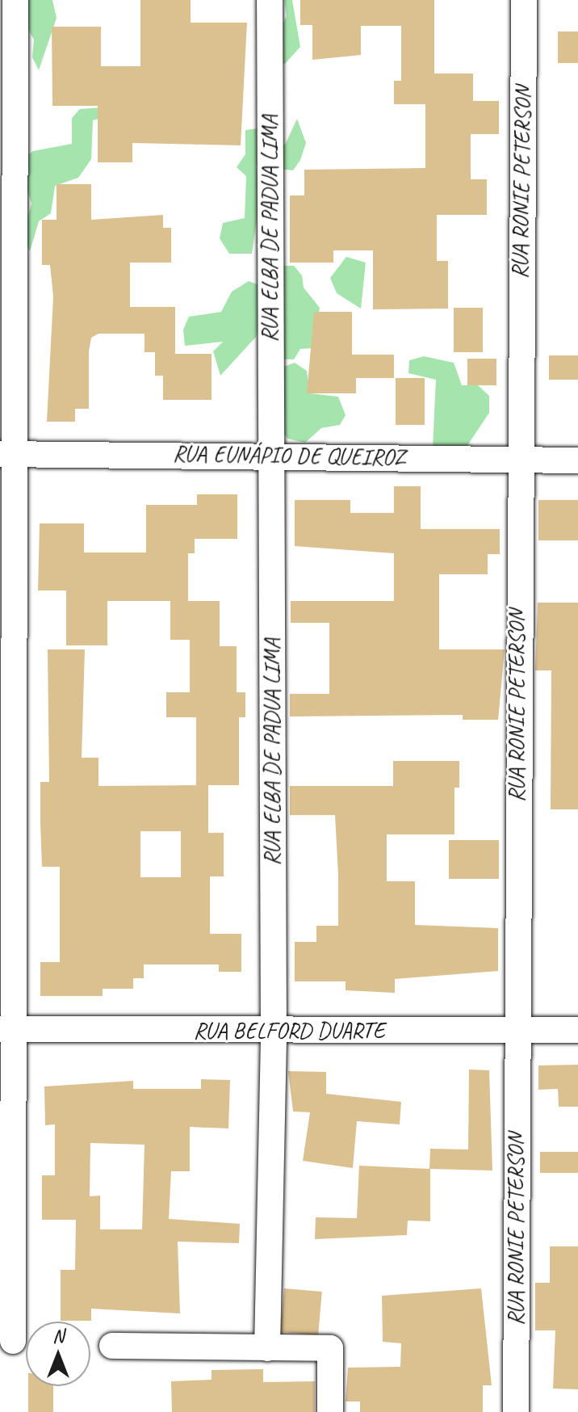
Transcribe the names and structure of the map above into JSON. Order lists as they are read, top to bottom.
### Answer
{
  "streets": {
    "street": [
      "RUA RONIE PETERSON",
      "RUA ELBA DE PADUA LIMA",
      "RUA EUNÁPIO DE QUEIROZ",
      "RUA BELFORD DUARTE"
    ]
  },
  "crossings": [
    ["RUA RONIE PETERSON", "RUA EUNÁPIO DE QUEIROZ"],
    ["RUA RONIE PETERSON", "RUA BELFORD DUARTE"],
    ["RUA ELBA DE PADUA LIMA", "RUA EUNÁPIO DE QUEIROZ"],
    ["RUA ELBA DE PADUA LIMA", "RUA BELFORD DUARTE"]
  ],
  "north": "top"
}
